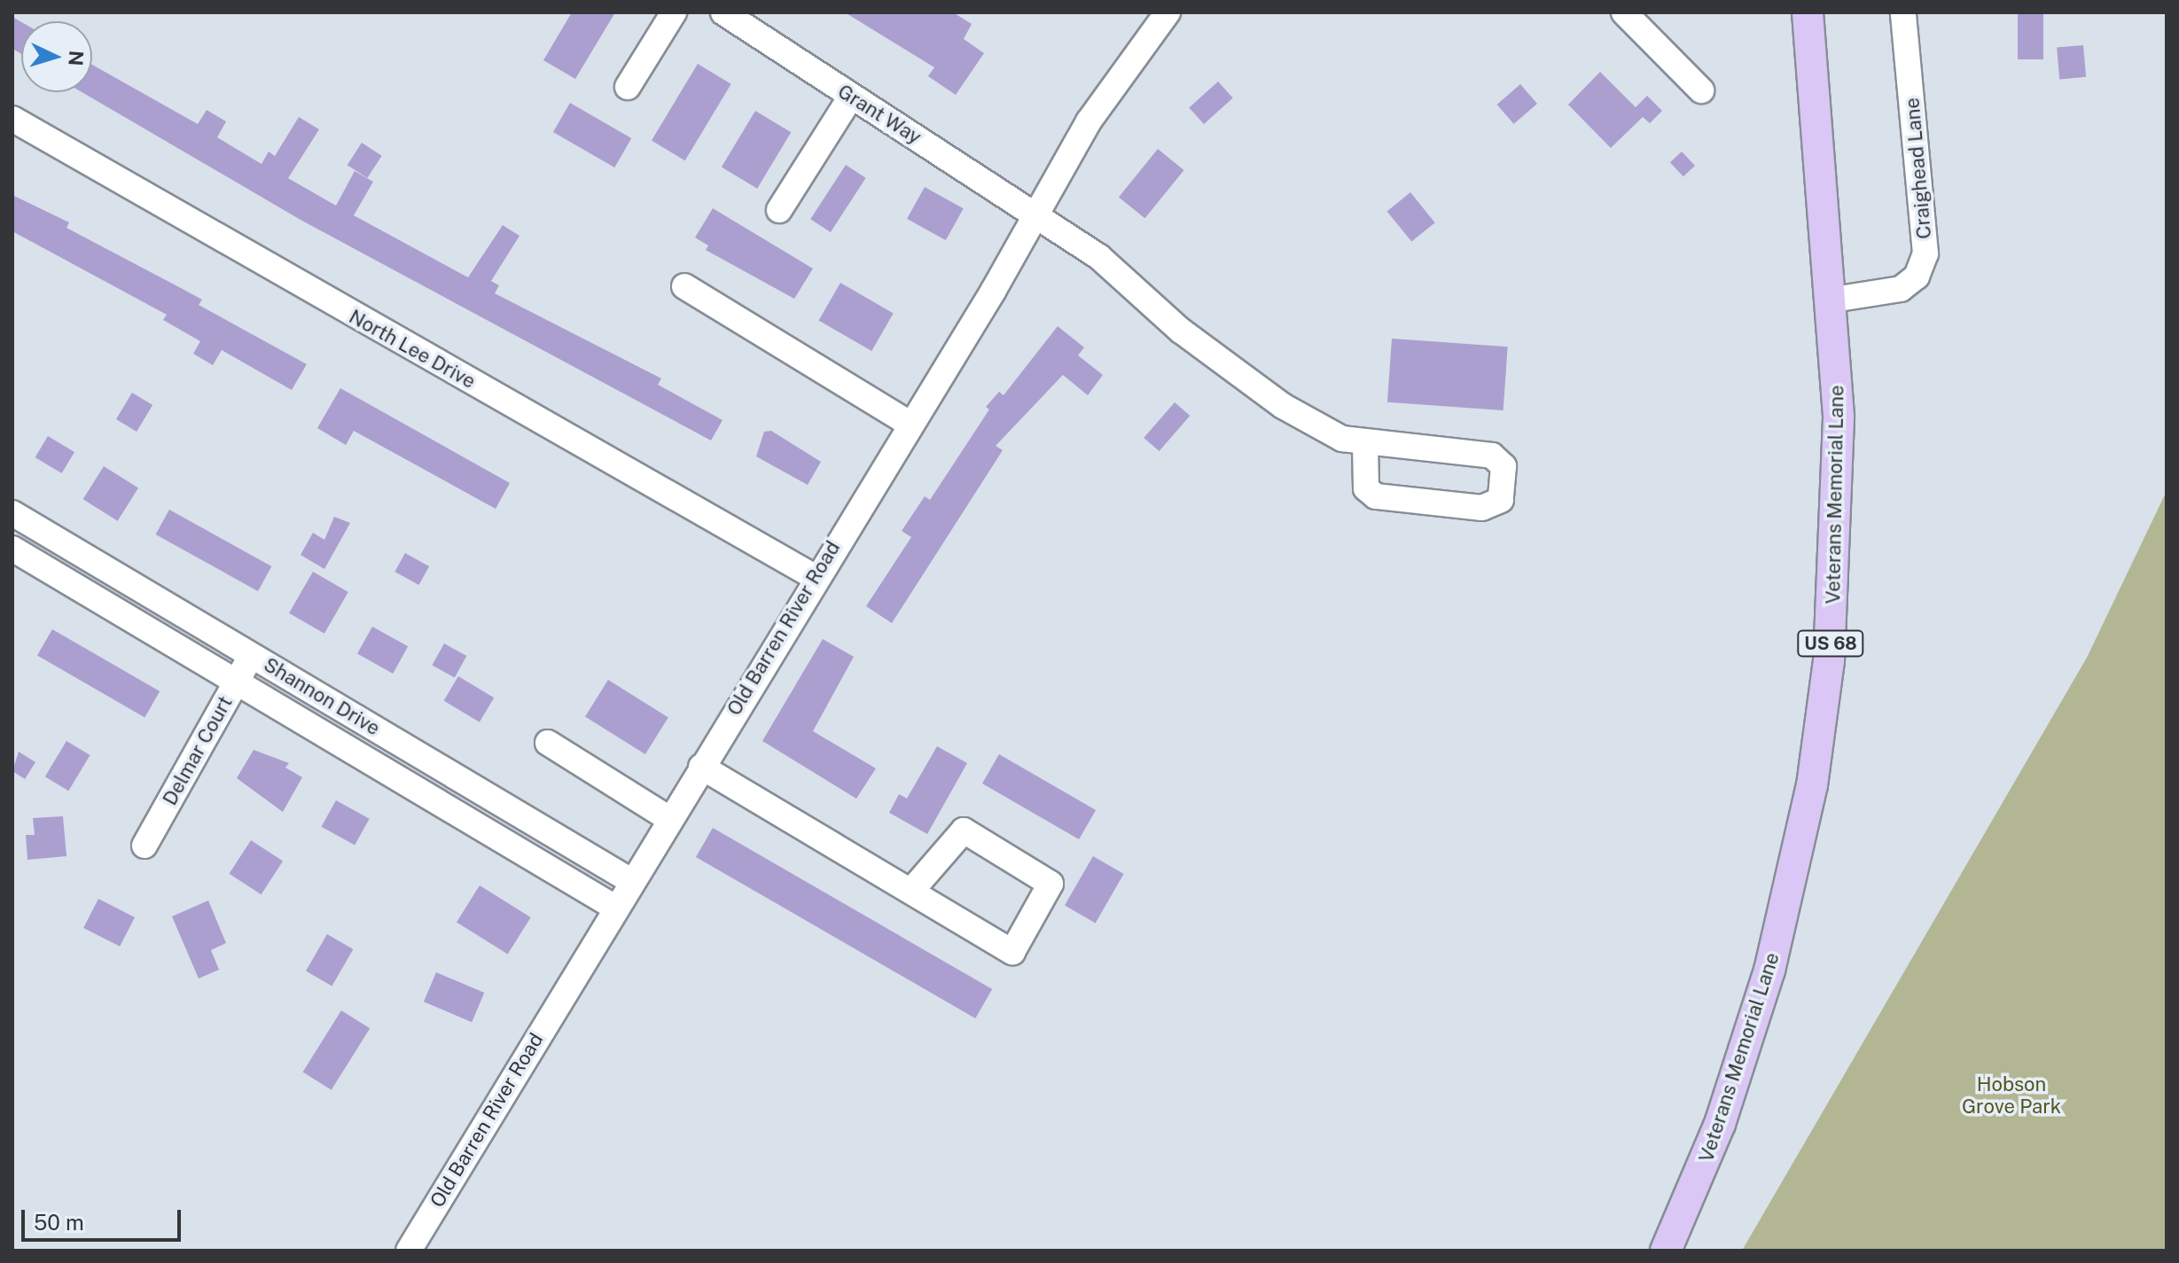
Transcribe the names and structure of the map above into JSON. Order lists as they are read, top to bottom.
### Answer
{
  "streets": {
    "main road": ["Veterans Memorial Lane", "US 68"],
    "street": [
      "Grant Way",
      "Craighead Lane",
      "North Lee Drive",
      "Old Barren River Road",
      "Shannon Drive",
      "Delmar Court"
    ]
  },
  "crossings": [
    ["Grant Way", "Old Barren River Road"],
    ["Craighead Lane", "Veterans Memorial Lane"],
    ["North Lee Drive", "Old Barren River Road"],
    ["Old Barren River Road", "Shannon Drive"],
    ["Shannon Drive", "Delmar Court"]
  ],
  "parks": ["Hobson Grove Park"],
  "scale_bar": "50 m",
  "north": "right"
}
